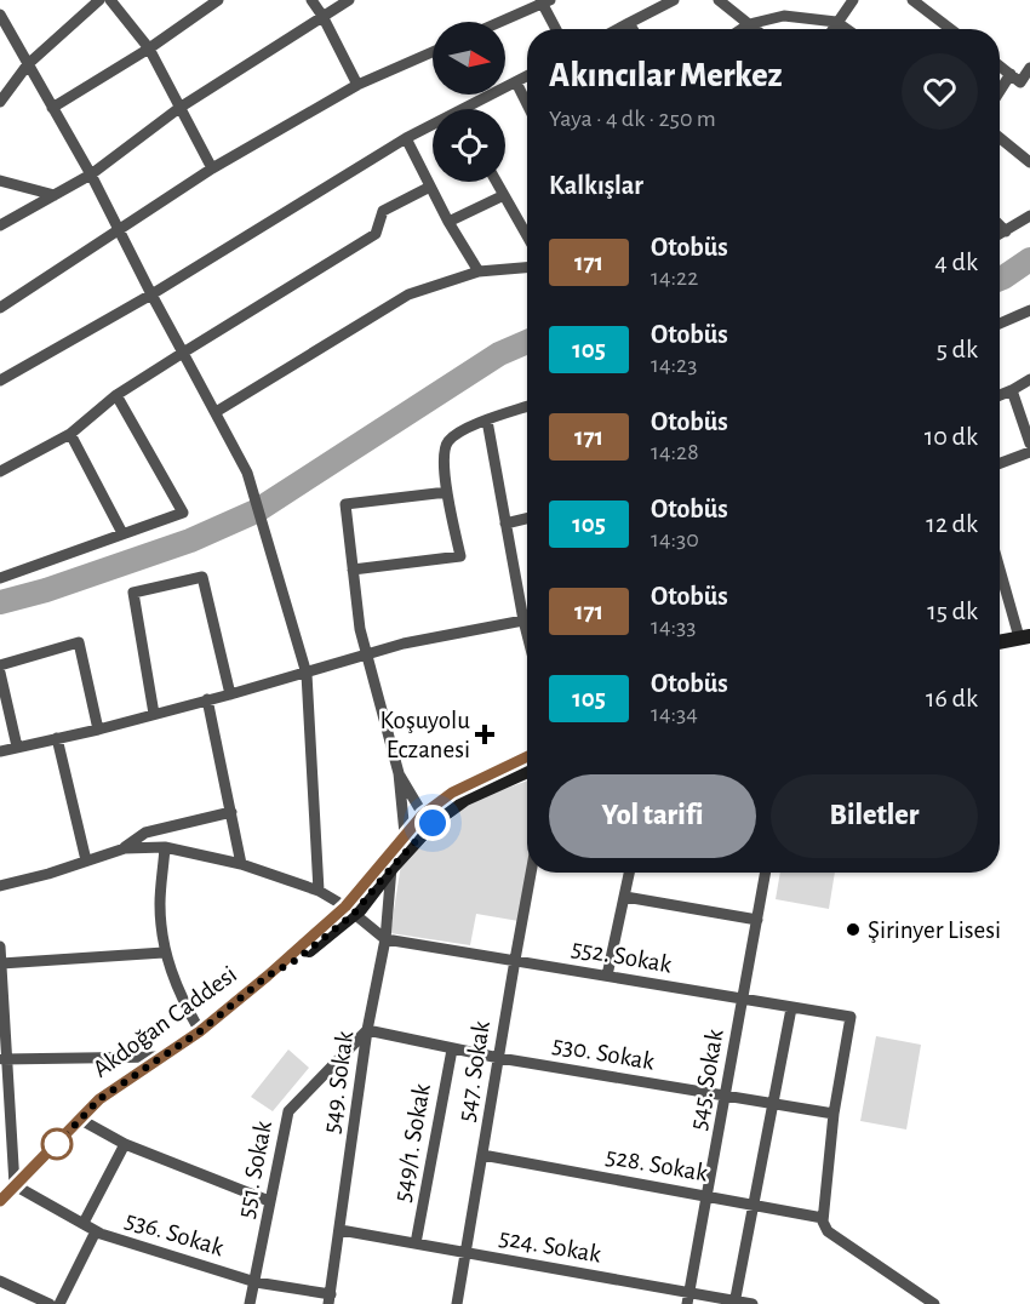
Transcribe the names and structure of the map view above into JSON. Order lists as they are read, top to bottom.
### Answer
{
  "streets": {
    "main road": ["Akdoğan Caddesi"],
    "street": [
      "552. Sokak",
      "530. Sokak",
      "547. Sokak",
      "545. Sokak",
      "549. Sokak",
      "549/1. Sokak",
      "528. Sokak",
      "551. Sokak",
      "536. Sokak",
      "524. Sokak"
    ]
  },
  "crossings": [
    ["552. Sokak", "530. Sokak"],
    ["552. Sokak", "547. Sokak"],
    ["552. Sokak", "545. Sokak"],
    ["552. Sokak", "549. Sokak"],
    ["Akdoğan Caddesi", "549. Sokak"],
    ["Akdoğan Caddesi", "536. Sokak"],
    ["530. Sokak", "547. Sokak"],
    ["530. Sokak", "545. Sokak"],
    ["530. Sokak", "549. Sokak"],
    ["530. Sokak", "549/1. Sokak"],
    ["530. Sokak", "551. Sokak"],
    ["547. Sokak", "528. Sokak"],
    ["547. Sokak", "524. Sokak"],
    ["545. Sokak", "528. Sokak"],
    ["545. Sokak", "524. Sokak"],
    ["549. Sokak", "551. Sokak"],
    ["549. Sokak", "536. Sokak"],
    ["549. Sokak", "524. Sokak"],
    ["549/1. Sokak", "524. Sokak"],
    ["551. Sokak", "536. Sokak"]
  ],
  "places": {
    "health": ["Koşuyolu Eczanesi"],
    "other": ["Şirinyer Lisesi"]
  },
  "lines": ["bus line 171"],
  "north": "right",
  "page": {
    "heading": [
      ["Akıncılar Merkez", "Yaya · 4 dk · 250 m"],
      "Kalkışlar"
    ],
    "list": [
      {
        "mark": "171",
        "name": "Otobüs",
        "note": "14:22",
        "value": "4 dk"
      },
      {
        "mark": "105",
        "name": "Otobüs",
        "note": "14:23",
        "value": "5 dk"
      },
      {
        "mark": "171",
        "name": "Otobüs",
        "note": "14:28",
        "value": "10 dk"
      },
      {
        "mark": "105",
        "name": "Otobüs",
        "note": "14:30",
        "value": "12 dk"
      },
      {
        "mark": "171",
        "name": "Otobüs",
        "note": "14:33",
        "value": "15 dk"
      },
      {
        "mark": "105",
        "name": "Otobüs",
        "note": "14:34",
        "value": "16 dk"
      }
    ],
    "buttons": ["Yol tarifi", "Biletler"]
  }
}
